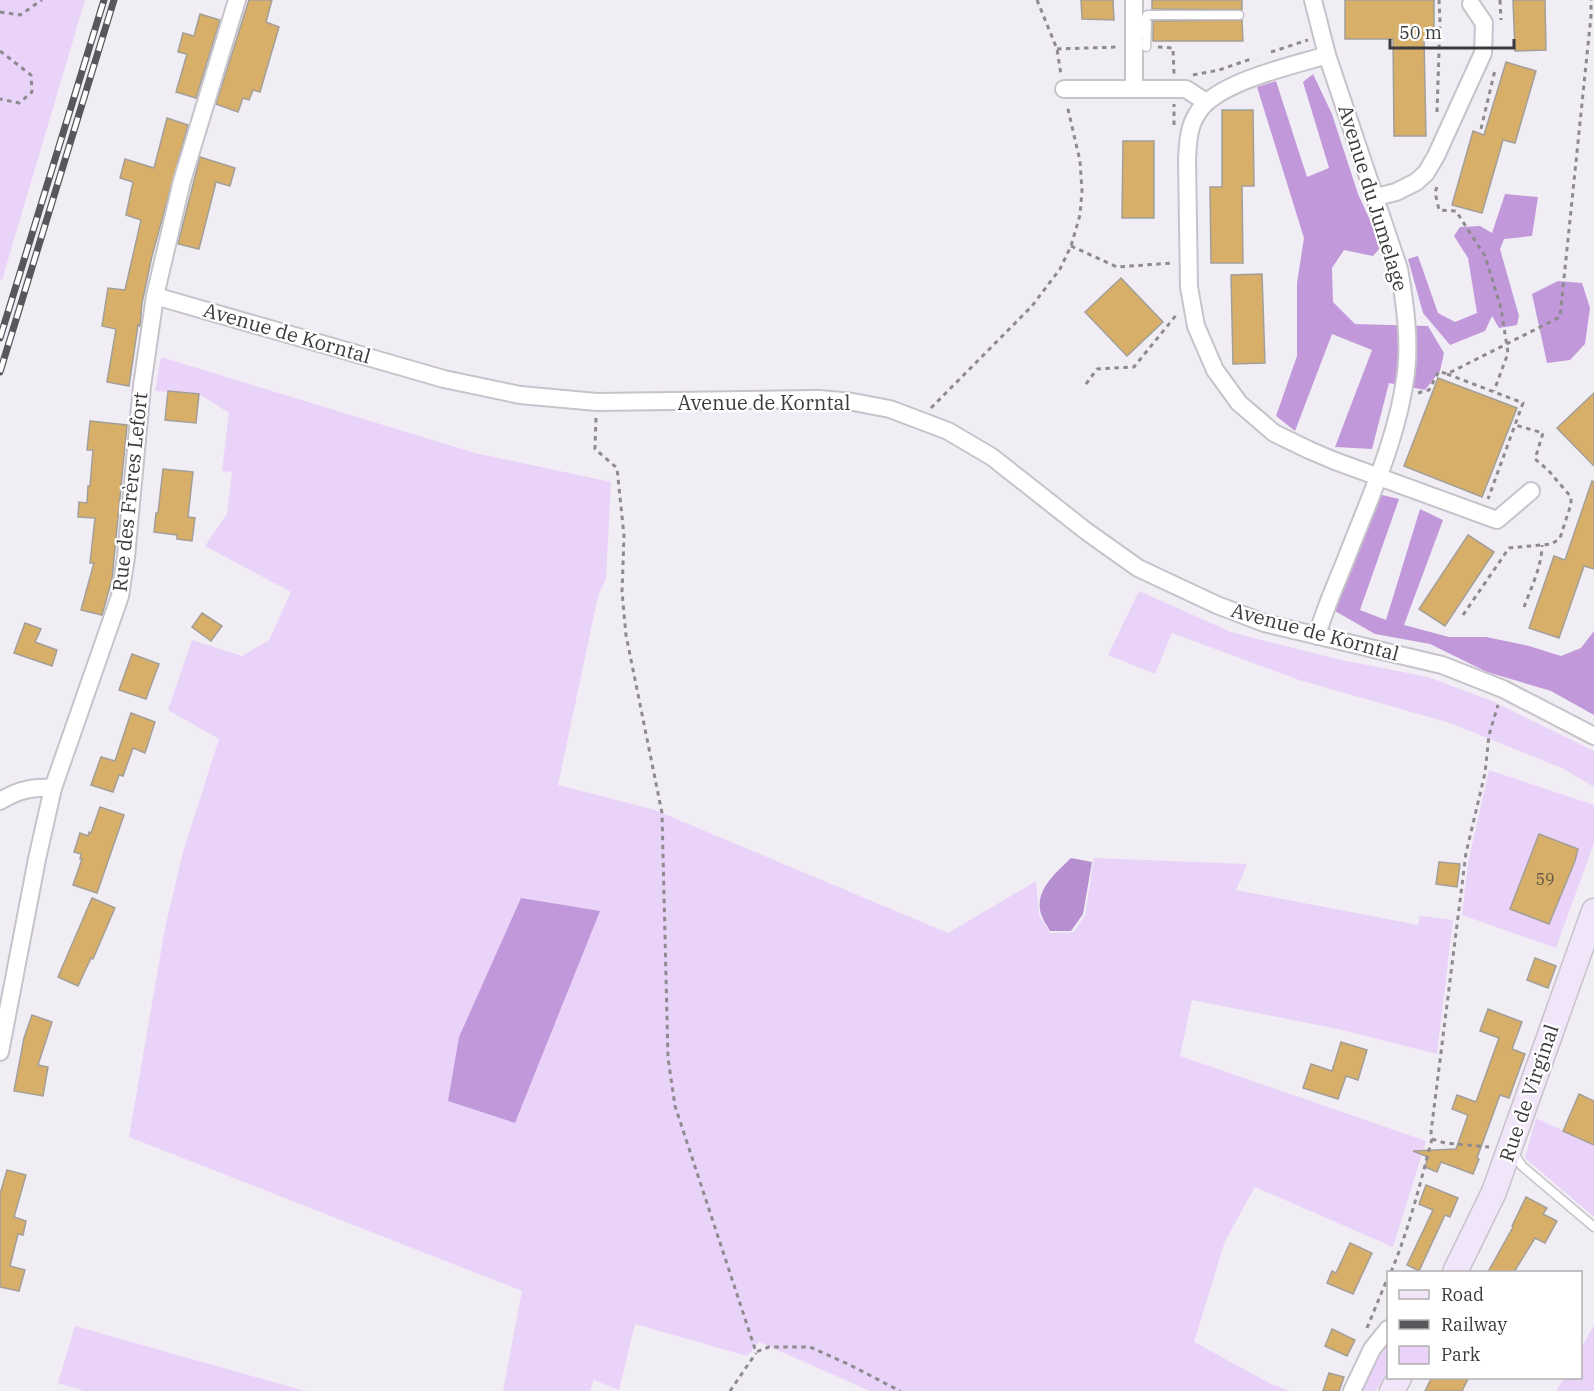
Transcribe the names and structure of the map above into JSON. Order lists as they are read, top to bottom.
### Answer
{
  "streets": {
    "street": [
      "Avenue du Jumelage",
      "Avenue de Korntal",
      "Rue des Frères Lefort",
      "Rue de Virginal"
    ]
  },
  "crossings": [
    ["Avenue du Jumelage", "Avenue de Korntal"],
    ["Avenue de Korntal", "Rue des Frères Lefort"]
  ],
  "house_numbers": ["59"],
  "legend": ["Road", "Railway", "Park"],
  "scale_bar": "50 m"
}
